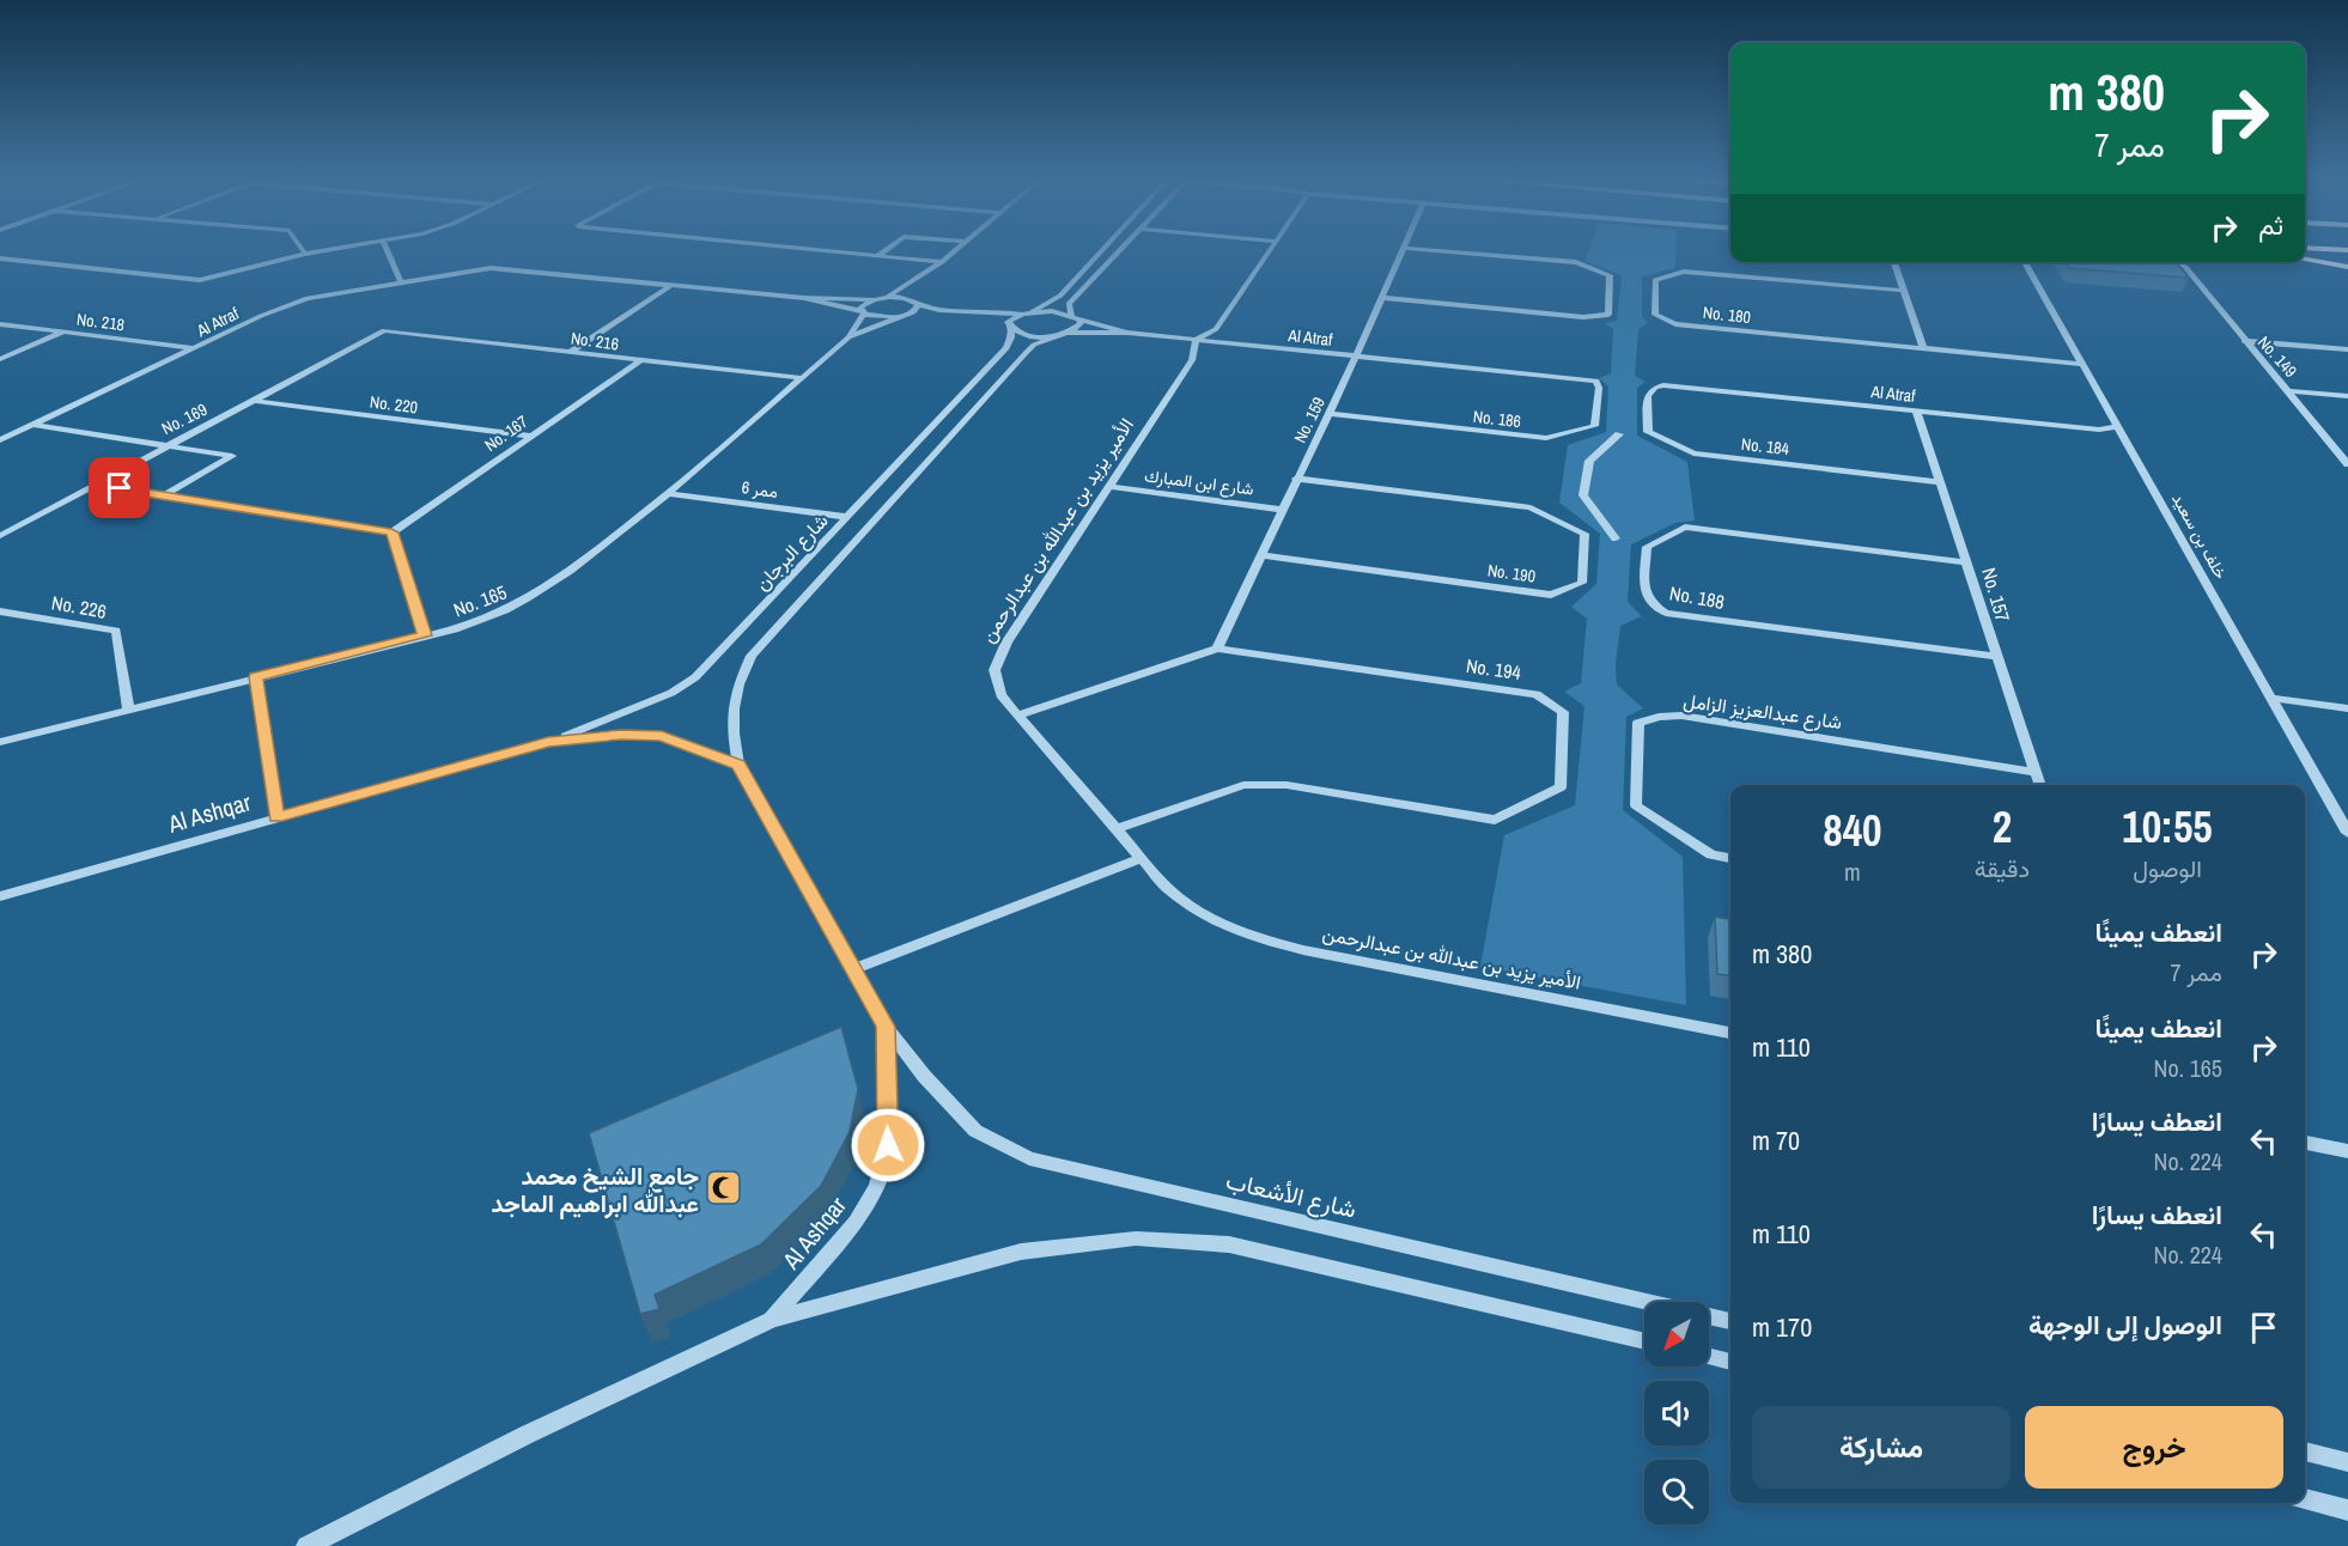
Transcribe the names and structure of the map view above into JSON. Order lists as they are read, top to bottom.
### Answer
{
  "streets": {
    "street": [
      "No. 180",
      "No. 218",
      "Al Atraf",
      "No. 216",
      "No. 149",
      "No. 220",
      "No. 169",
      "No. 186",
      "No. 159",
      "No. 167",
      "No. 184",
      "شارع ابن المبارك",
      "ممر 6",
      "الأمير يزيد بن عبدالله بن عبدالرحمن",
      "خلف بن سعيد",
      "شارع البرجان",
      "No. 190",
      "No. 157",
      "No. 188",
      "No. 165",
      "No. 226",
      "No. 194",
      "شارع عبدالعزيز الزامل",
      "Al Ashqar",
      "شارع الأشعاب"
    ]
  },
  "crossings": [
    ["No. 180", "خلف بن سعيد"],
    ["No. 218", "Al Atraf"],
    ["Al Atraf", "No. 186"],
    ["Al Atraf", "No. 159"],
    ["Al Atraf", "No. 184"],
    ["Al Atraf", "الأمير يزيد بن عبدالله بن عبدالرحمن"],
    ["Al Atraf", "خلف بن سعيد"],
    ["Al Atraf", "No. 157"],
    ["No. 216", "No. 169"],
    ["No. 216", "No. 167"],
    ["No. 216", "No. 165"],
    ["No. 220", "No. 169"],
    ["No. 220", "No. 167"],
    ["No. 186", "No. 159"],
    ["No. 159", "شارع ابن المبارك"],
    ["No. 159", "No. 190"],
    ["No. 159", "No. 194"],
    ["No. 184", "No. 157"],
    ["شارع ابن المبارك", "الأمير يزيد بن عبدالله بن عبدالرحمن"],
    ["ممر 6", "شارع البرجان"],
    ["ممر 6", "No. 165"],
    ["الأمير يزيد بن عبدالله بن عبدالرحمن", "No. 194"],
    ["شارع البرجان", "Al Ashqar"],
    ["No. 157", "No. 188"],
    ["No. 157", "شارع عبدالعزيز الزامل"],
    ["No. 165", "No. 226"],
    ["Al Ashqar", "شارع الأشعاب"]
  ],
  "places": {
    "mosque": ["جامع الشيخ محمد عبدالله ابراهيم الماجد"]
  },
  "north": "bottom left",
  "page": {
    "turn": ["380 m", "ممر 7"],
    "then": "ثم",
    "eta": [
      "10:55",
      "الوصول",
      "2",
      "دقيقة",
      "840",
      "m"
    ],
    "list": [
      {
        "name": "انعطف يمينًا",
        "note": "ممر 7",
        "value": "380 m"
      },
      {
        "name": "انعطف يمينًا",
        "note": "No. 165",
        "value": "110 m"
      },
      {
        "name": "انعطف يسارًا",
        "note": "No. 224",
        "value": "70 m"
      },
      {
        "name": "انعطف يسارًا",
        "note": "No. 224",
        "value": "110 m"
      },
      {
        "name": "الوصول إلى الوجهة",
        "value": "170 m"
      }
    ],
    "buttons": ["خروج", "مشاركة"]
  }
}
